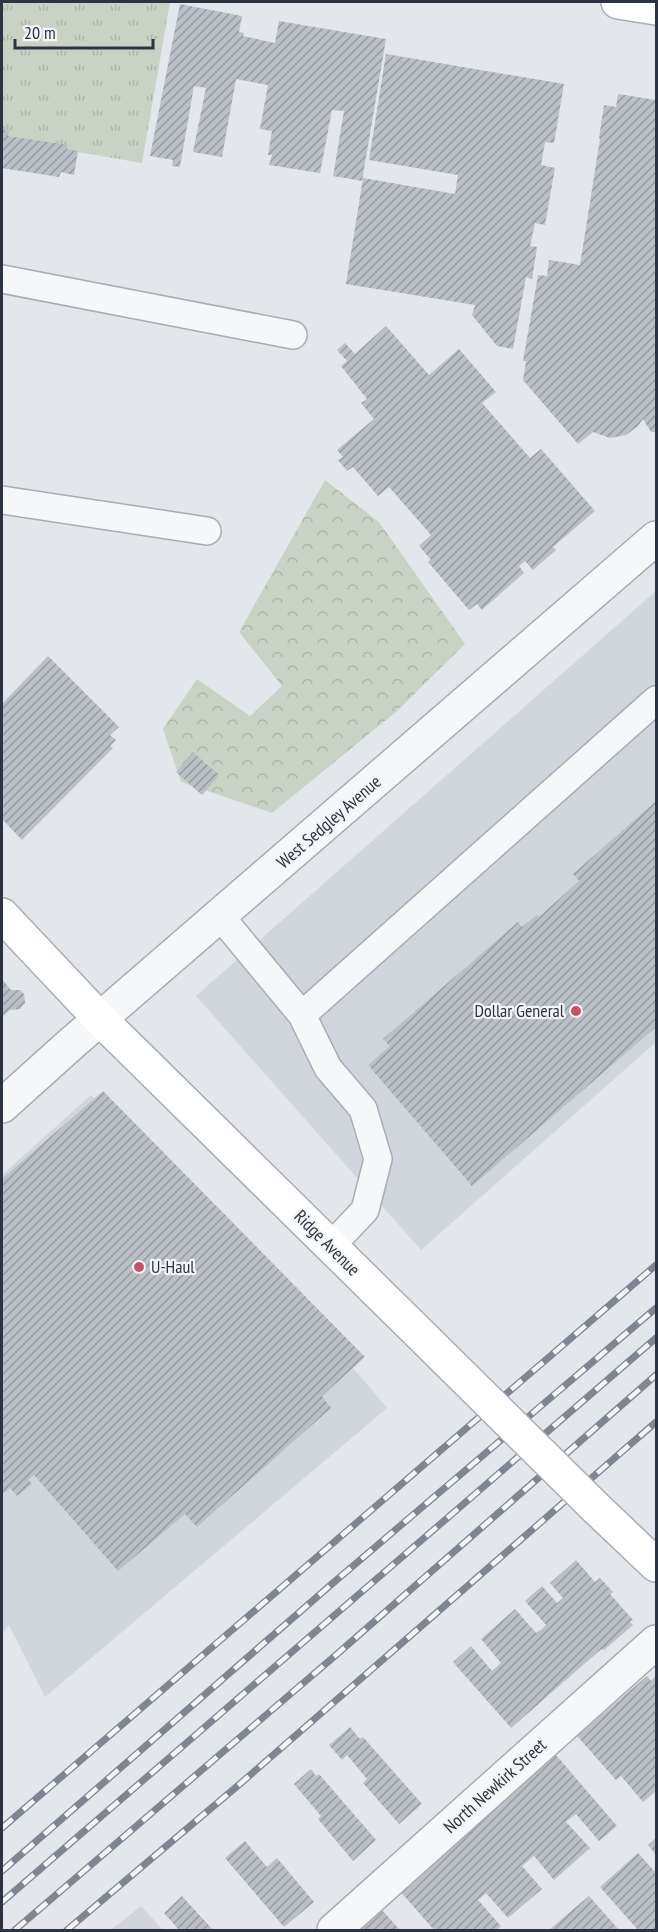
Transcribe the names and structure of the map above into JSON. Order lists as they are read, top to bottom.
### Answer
{
  "streets": {
    "street": ["West Sedgley Avenue", "Ridge Avenue", "North Newkirk Street"]
  },
  "crossings": [
    ["West Sedgley Avenue", "Ridge Avenue"]
  ],
  "places": ["Dollar General", "U-Haul"],
  "scale_bar": "20 m"
}
